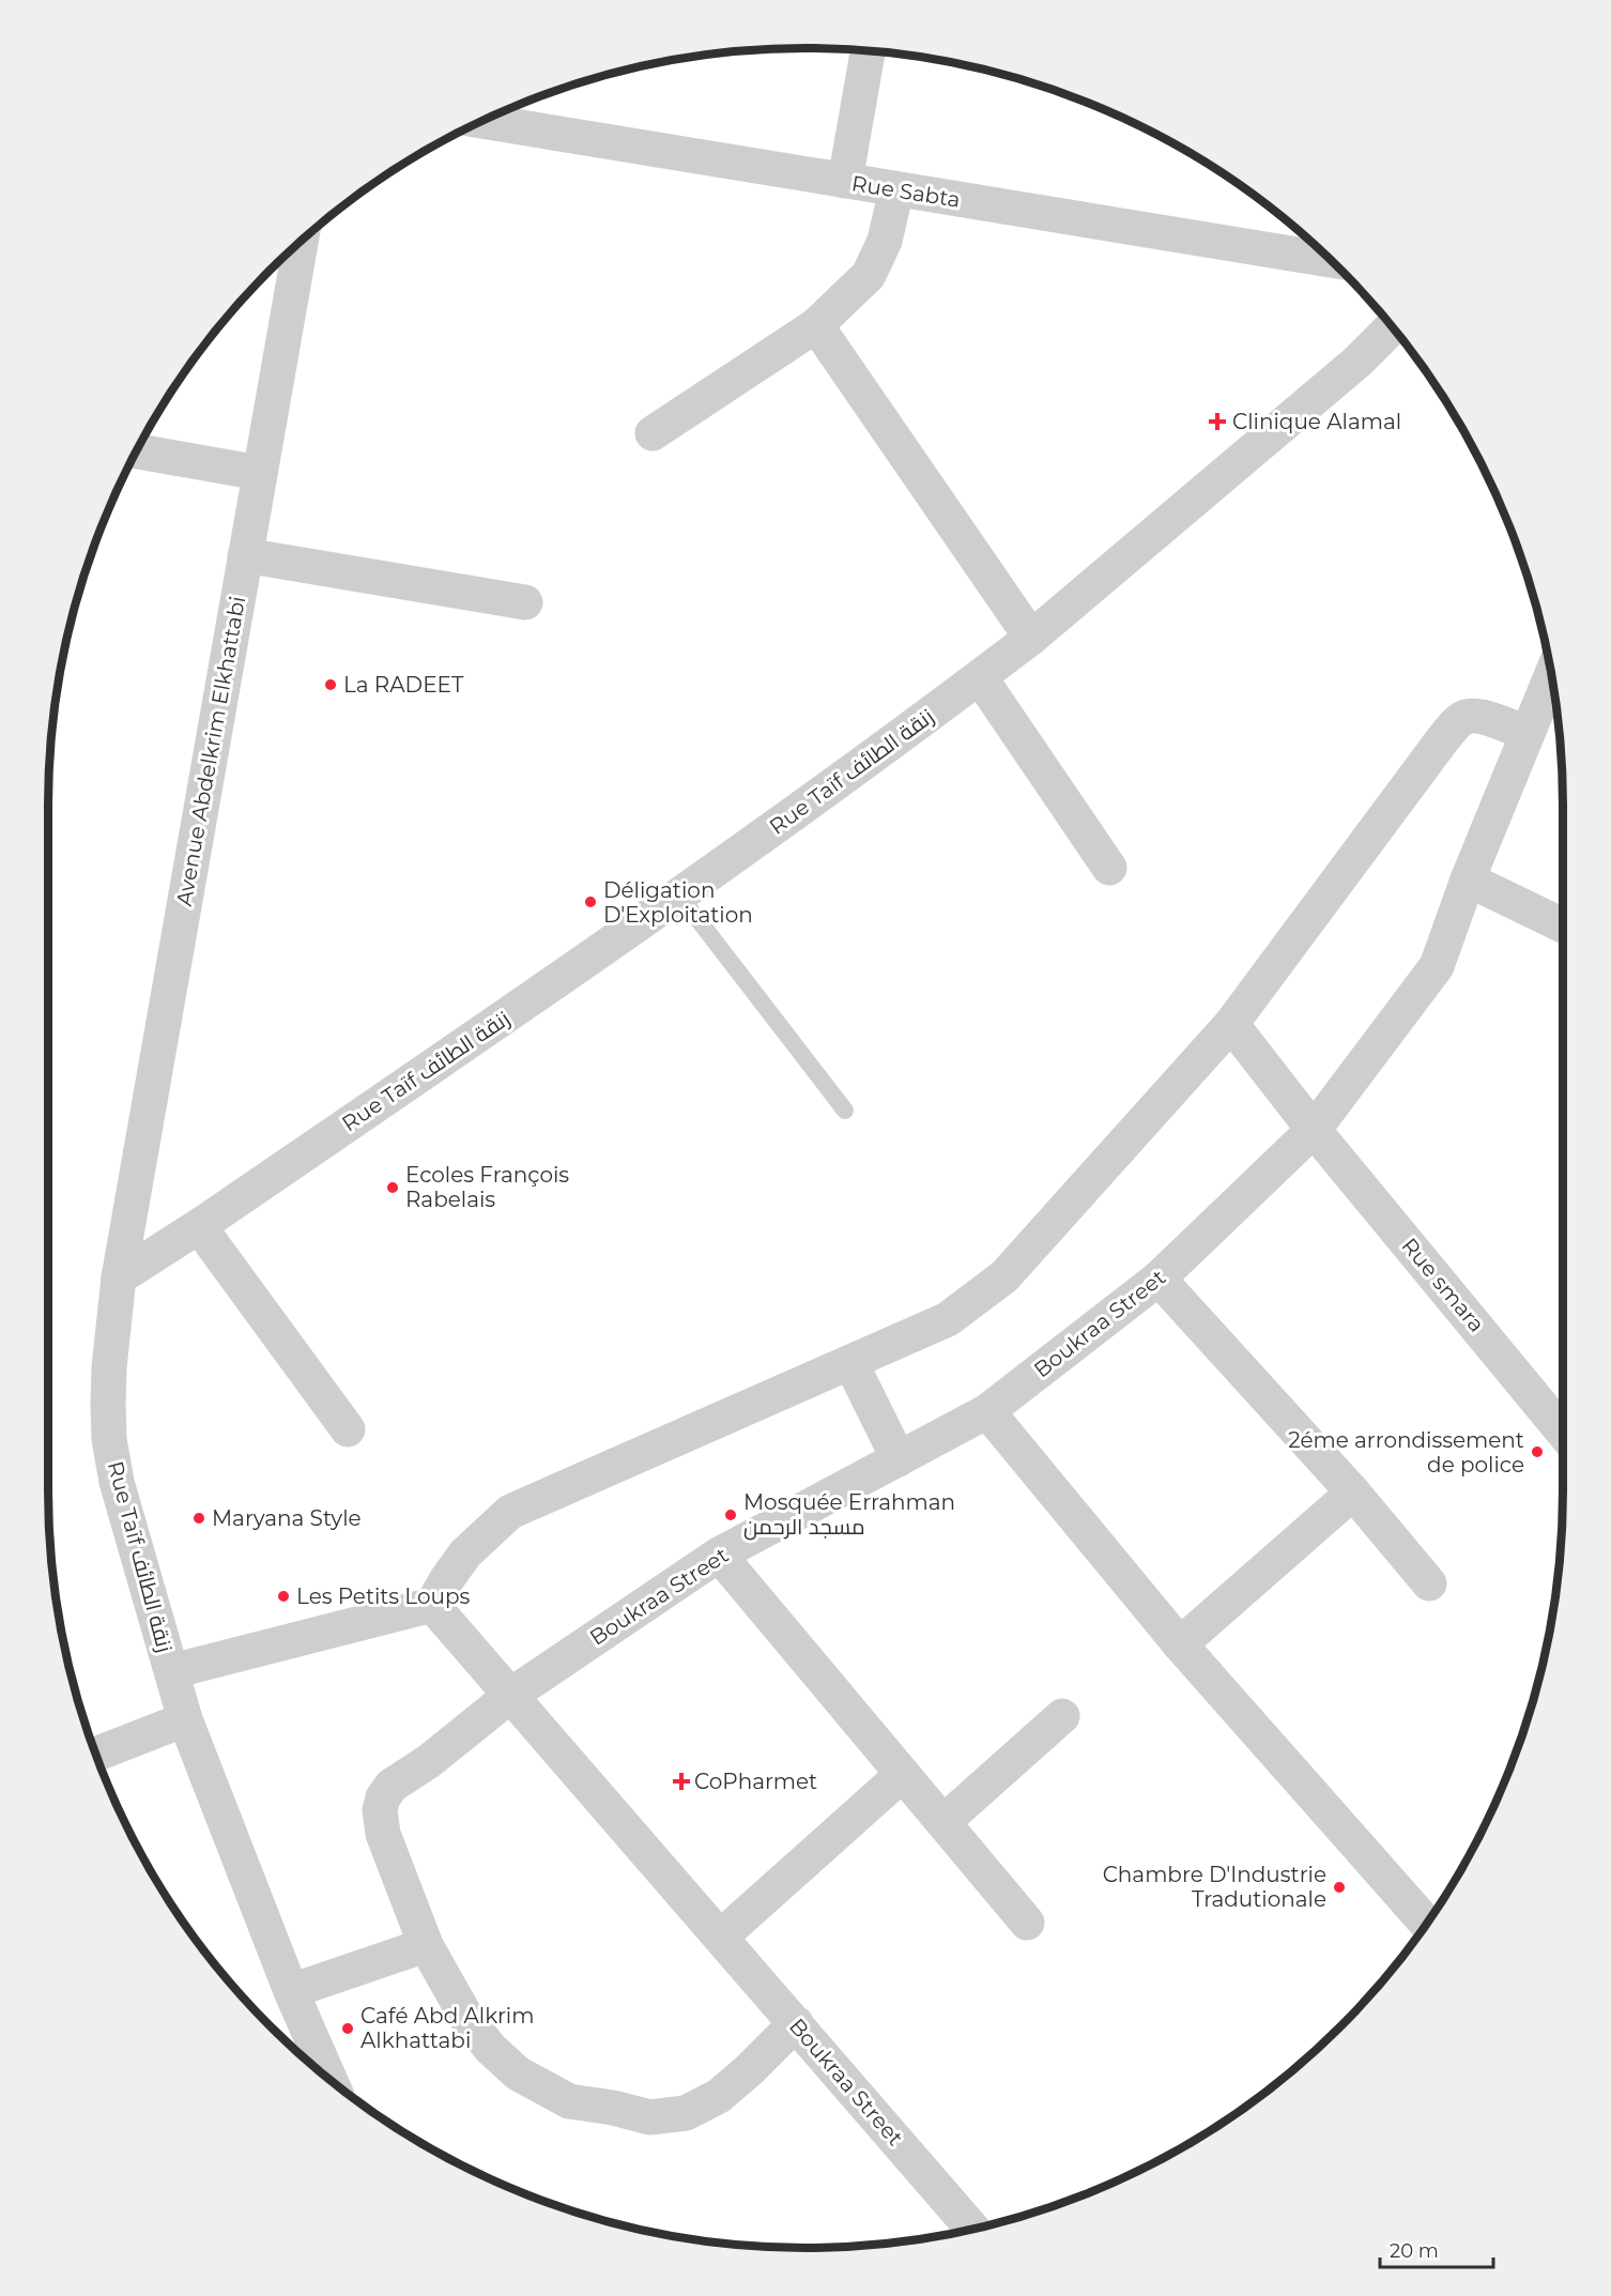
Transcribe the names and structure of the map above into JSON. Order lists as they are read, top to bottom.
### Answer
{
  "streets": {
    "street": [
      "Rue Sabta",
      "Avenue Abdelkrim Elkhattabi",
      "Rue Taïf زنقة الطائف",
      "Rue smara",
      "Boukraa Street"
    ]
  },
  "crossings": [
    ["Avenue Abdelkrim Elkhattabi", "Rue Taïf زنقة الطائف"],
    ["Rue smara", "Boukraa Street"]
  ],
  "places": {
    "health": ["Clinique Alamal", "CoPharmet"],
    "other": [
      "La RADEET",
      "Déligation D'Exploitation",
      "Ecoles François Rabelais",
      "2éme arrondissement de police",
      "Mosquée Errahman مسجد الرحمن",
      "Maryana Style",
      "Les Petits Loups",
      "Chambre D'Industrie Tradutionale",
      "Café Abd Alkrim Alkhattabi"
    ]
  },
  "scale_bar": "20 m"
}
